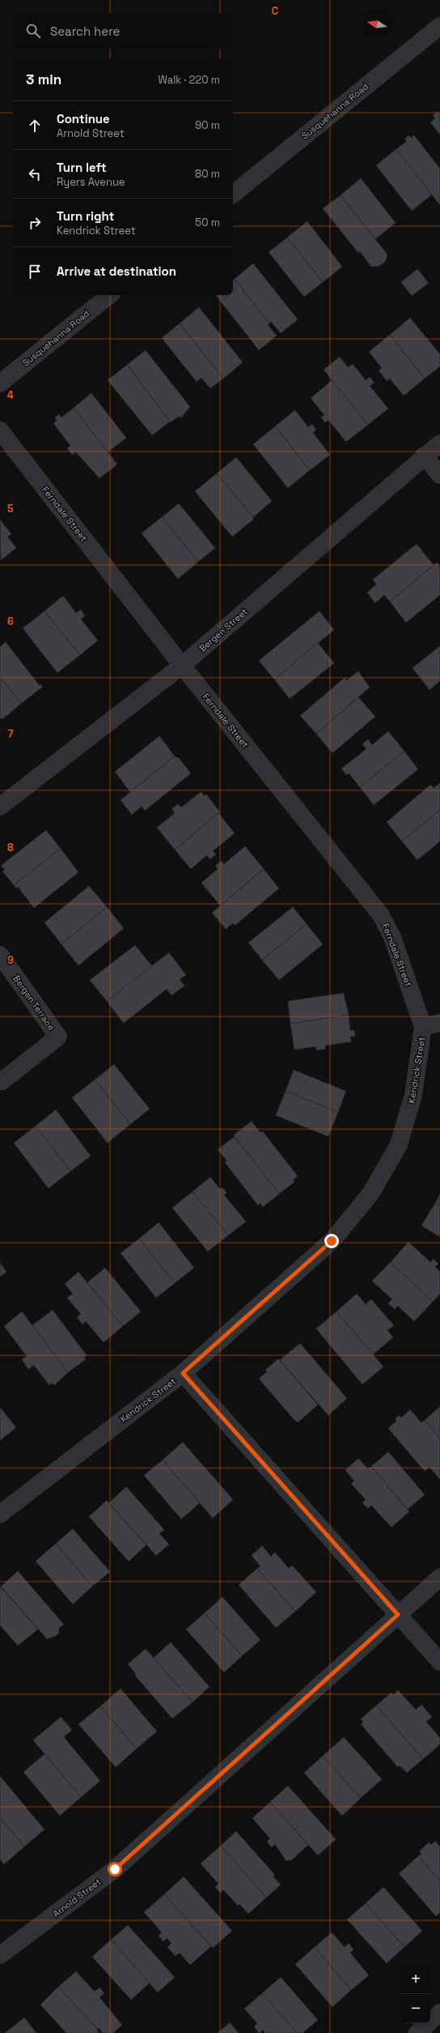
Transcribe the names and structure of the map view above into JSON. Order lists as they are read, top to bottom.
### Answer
{
  "streets": {
    "street": [
      "Susquehanna Road",
      "Ferndale Street",
      "Bergen Street",
      "Bergen Terrace",
      "Kendrick Street",
      "Arnold Street"
    ]
  },
  "crossings": [
    ["Ferndale Street", "Bergen Street"],
    ["Ferndale Street", "Kendrick Street"]
  ],
  "north": "left",
  "page": {
    "search": "Search here",
    "heading": ["3 min", "Walk · 220 m"],
    "list": [
      ["Continue", "Arnold Street", "90 m"],
      ["Turn left", "Ryers Avenue", "80 m"],
      ["Turn right", "Kendrick Street", "50 m"],
      "Arrive at destination"
    ],
    "map_buttons": ["+", "−"]
  },
  "grid": {
    "columns": ["C"],
    "rows": [
      "4",
      "5",
      "6",
      "7",
      "8",
      "9"
    ]
  }
}
